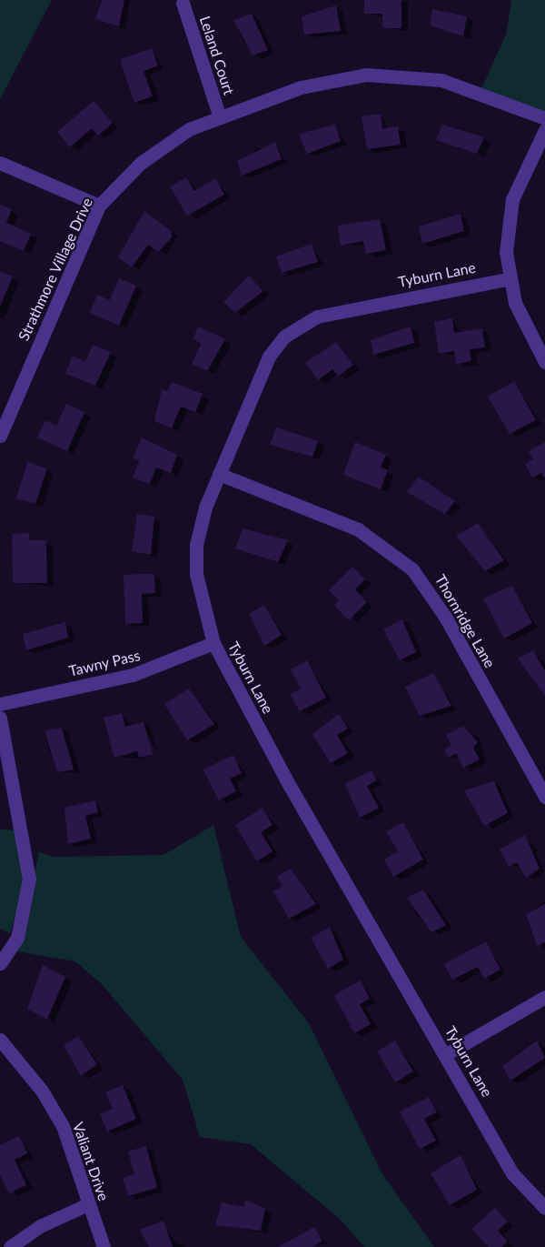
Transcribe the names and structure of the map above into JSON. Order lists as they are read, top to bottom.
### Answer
{
  "streets": {
    "street": [
      "Leland Court",
      "Strathmore Village Drive",
      "Tyburn Lane",
      "Thornridge Lane",
      "Tawny Pass",
      "Valiant Drive"
    ]
  },
  "crossings": [
    ["Leland Court", "Strathmore Village Drive"],
    ["Tyburn Lane", "Thornridge Lane"],
    ["Tyburn Lane", "Tawny Pass"]
  ]
}
